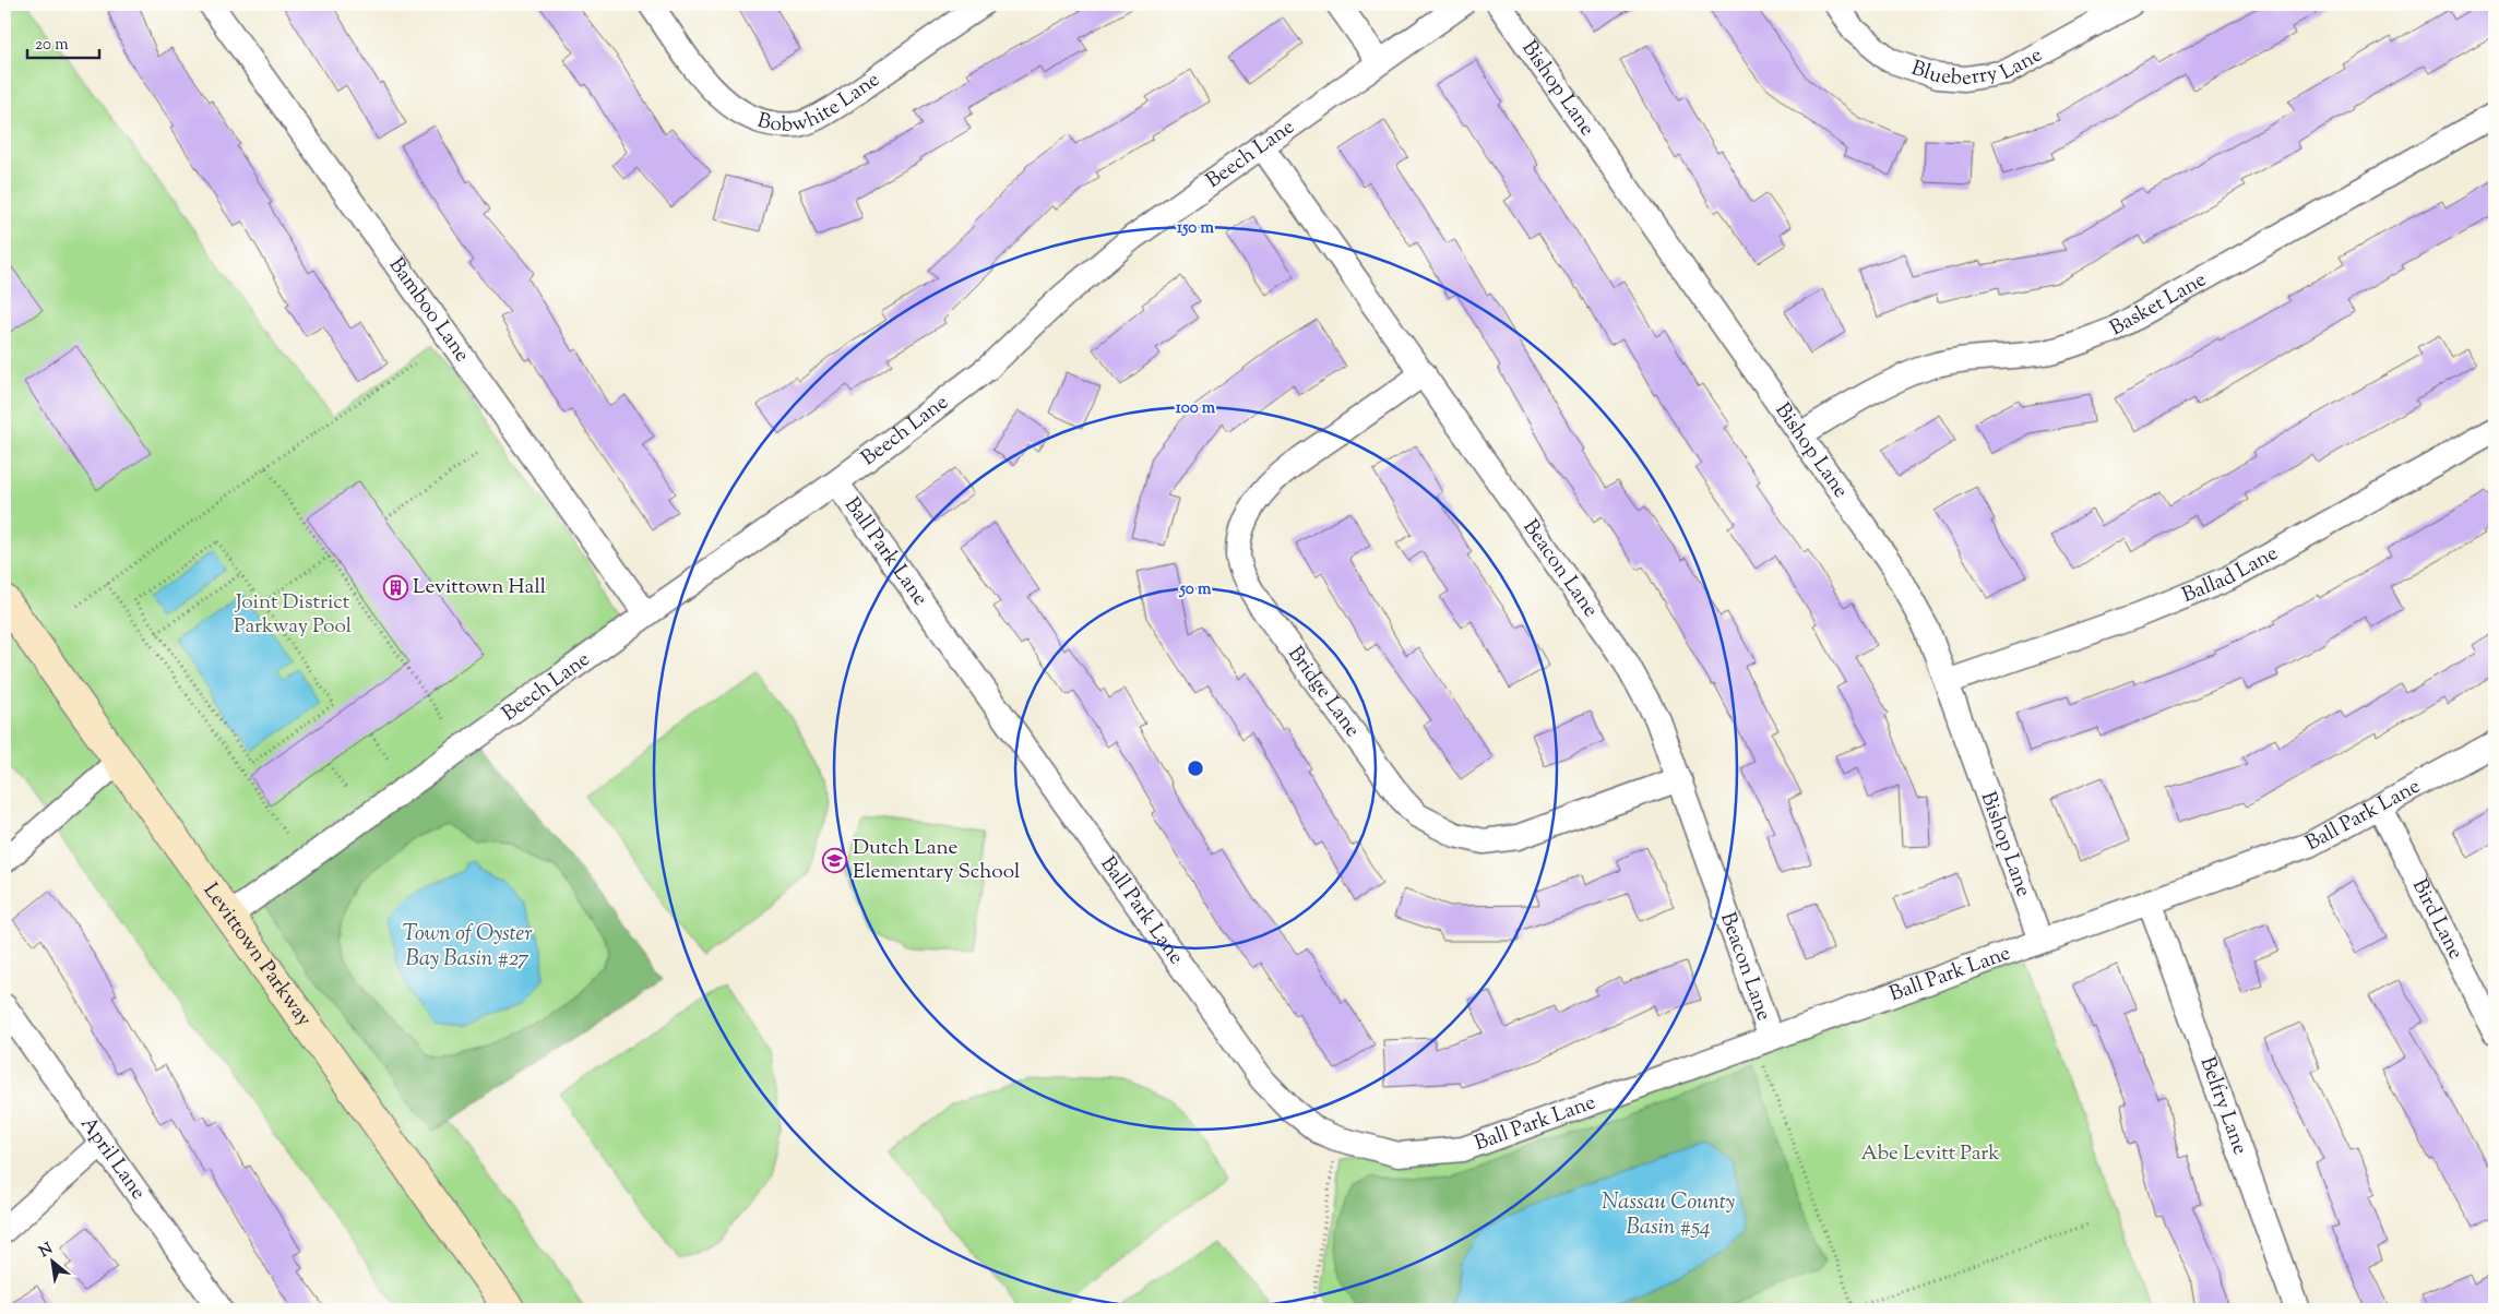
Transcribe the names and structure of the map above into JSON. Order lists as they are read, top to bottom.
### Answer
{
  "streets": {
    "street": [
      "Blueberry Lane",
      "Bishop Lane",
      "Bobwhite Lane",
      "Beech Lane",
      "Basket Lane",
      "Bamboo Lane",
      "Ball Park Lane",
      "Beacon Lane",
      "Ballad Lane",
      "Bridge Lane",
      "Bird Lane",
      "Levittown Parkway",
      "Belfry Lane",
      "April Lane"
    ]
  },
  "crossings": [
    ["Bishop Lane", "Basket Lane"],
    ["Bishop Lane", "Ball Park Lane"],
    ["Bishop Lane", "Ballad Lane"],
    ["Beech Lane", "Bamboo Lane"],
    ["Beech Lane", "Ball Park Lane"],
    ["Beech Lane", "Beacon Lane"],
    ["Beech Lane", "Levittown Parkway"],
    ["Ball Park Lane", "Beacon Lane"],
    ["Ball Park Lane", "Bird Lane"],
    ["Ball Park Lane", "Belfry Lane"],
    ["Beacon Lane", "Bridge Lane"]
  ],
  "water": ["Town of Oyster Bay Basin #27", "Nassau County Basin #54"],
  "parks": ["Joint District Parkway Pool", "Abe Levitt Park"],
  "places": {
    "building": ["Levittown Hall"],
    "school or university": ["Dutch Lane Elementary School"]
  },
  "scale_bar": "20 m",
  "north": "top left",
  "rings": ["150 m", "100 m", "50 m"]
}
